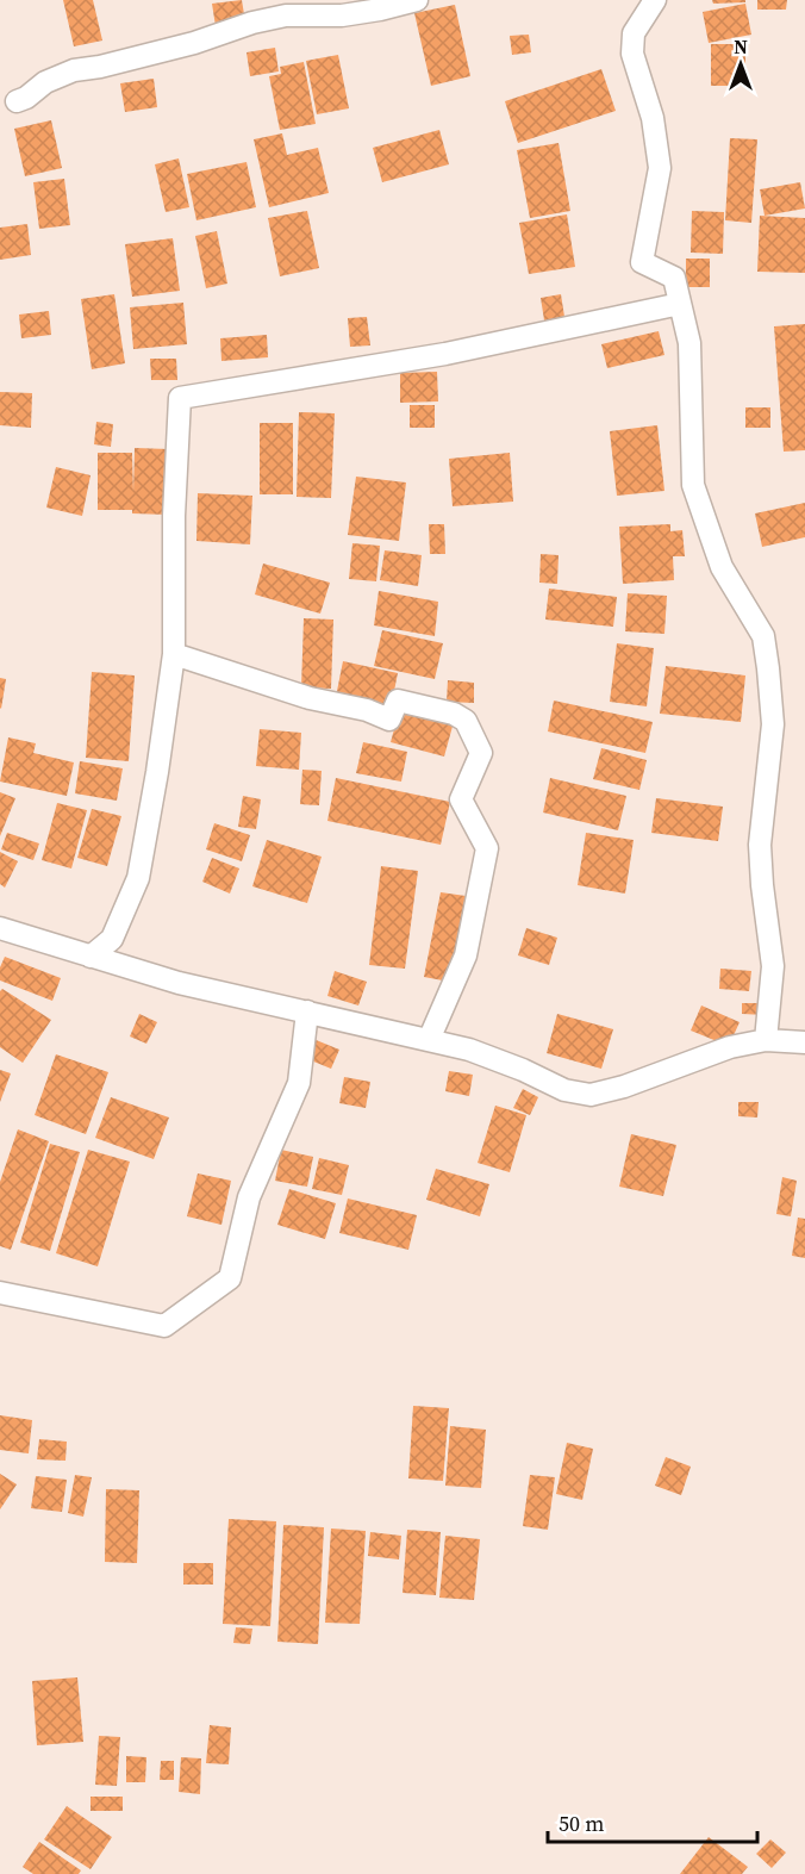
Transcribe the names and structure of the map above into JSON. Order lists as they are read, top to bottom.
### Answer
{
  "scale_bar": "50 m",
  "north": "top"
}
